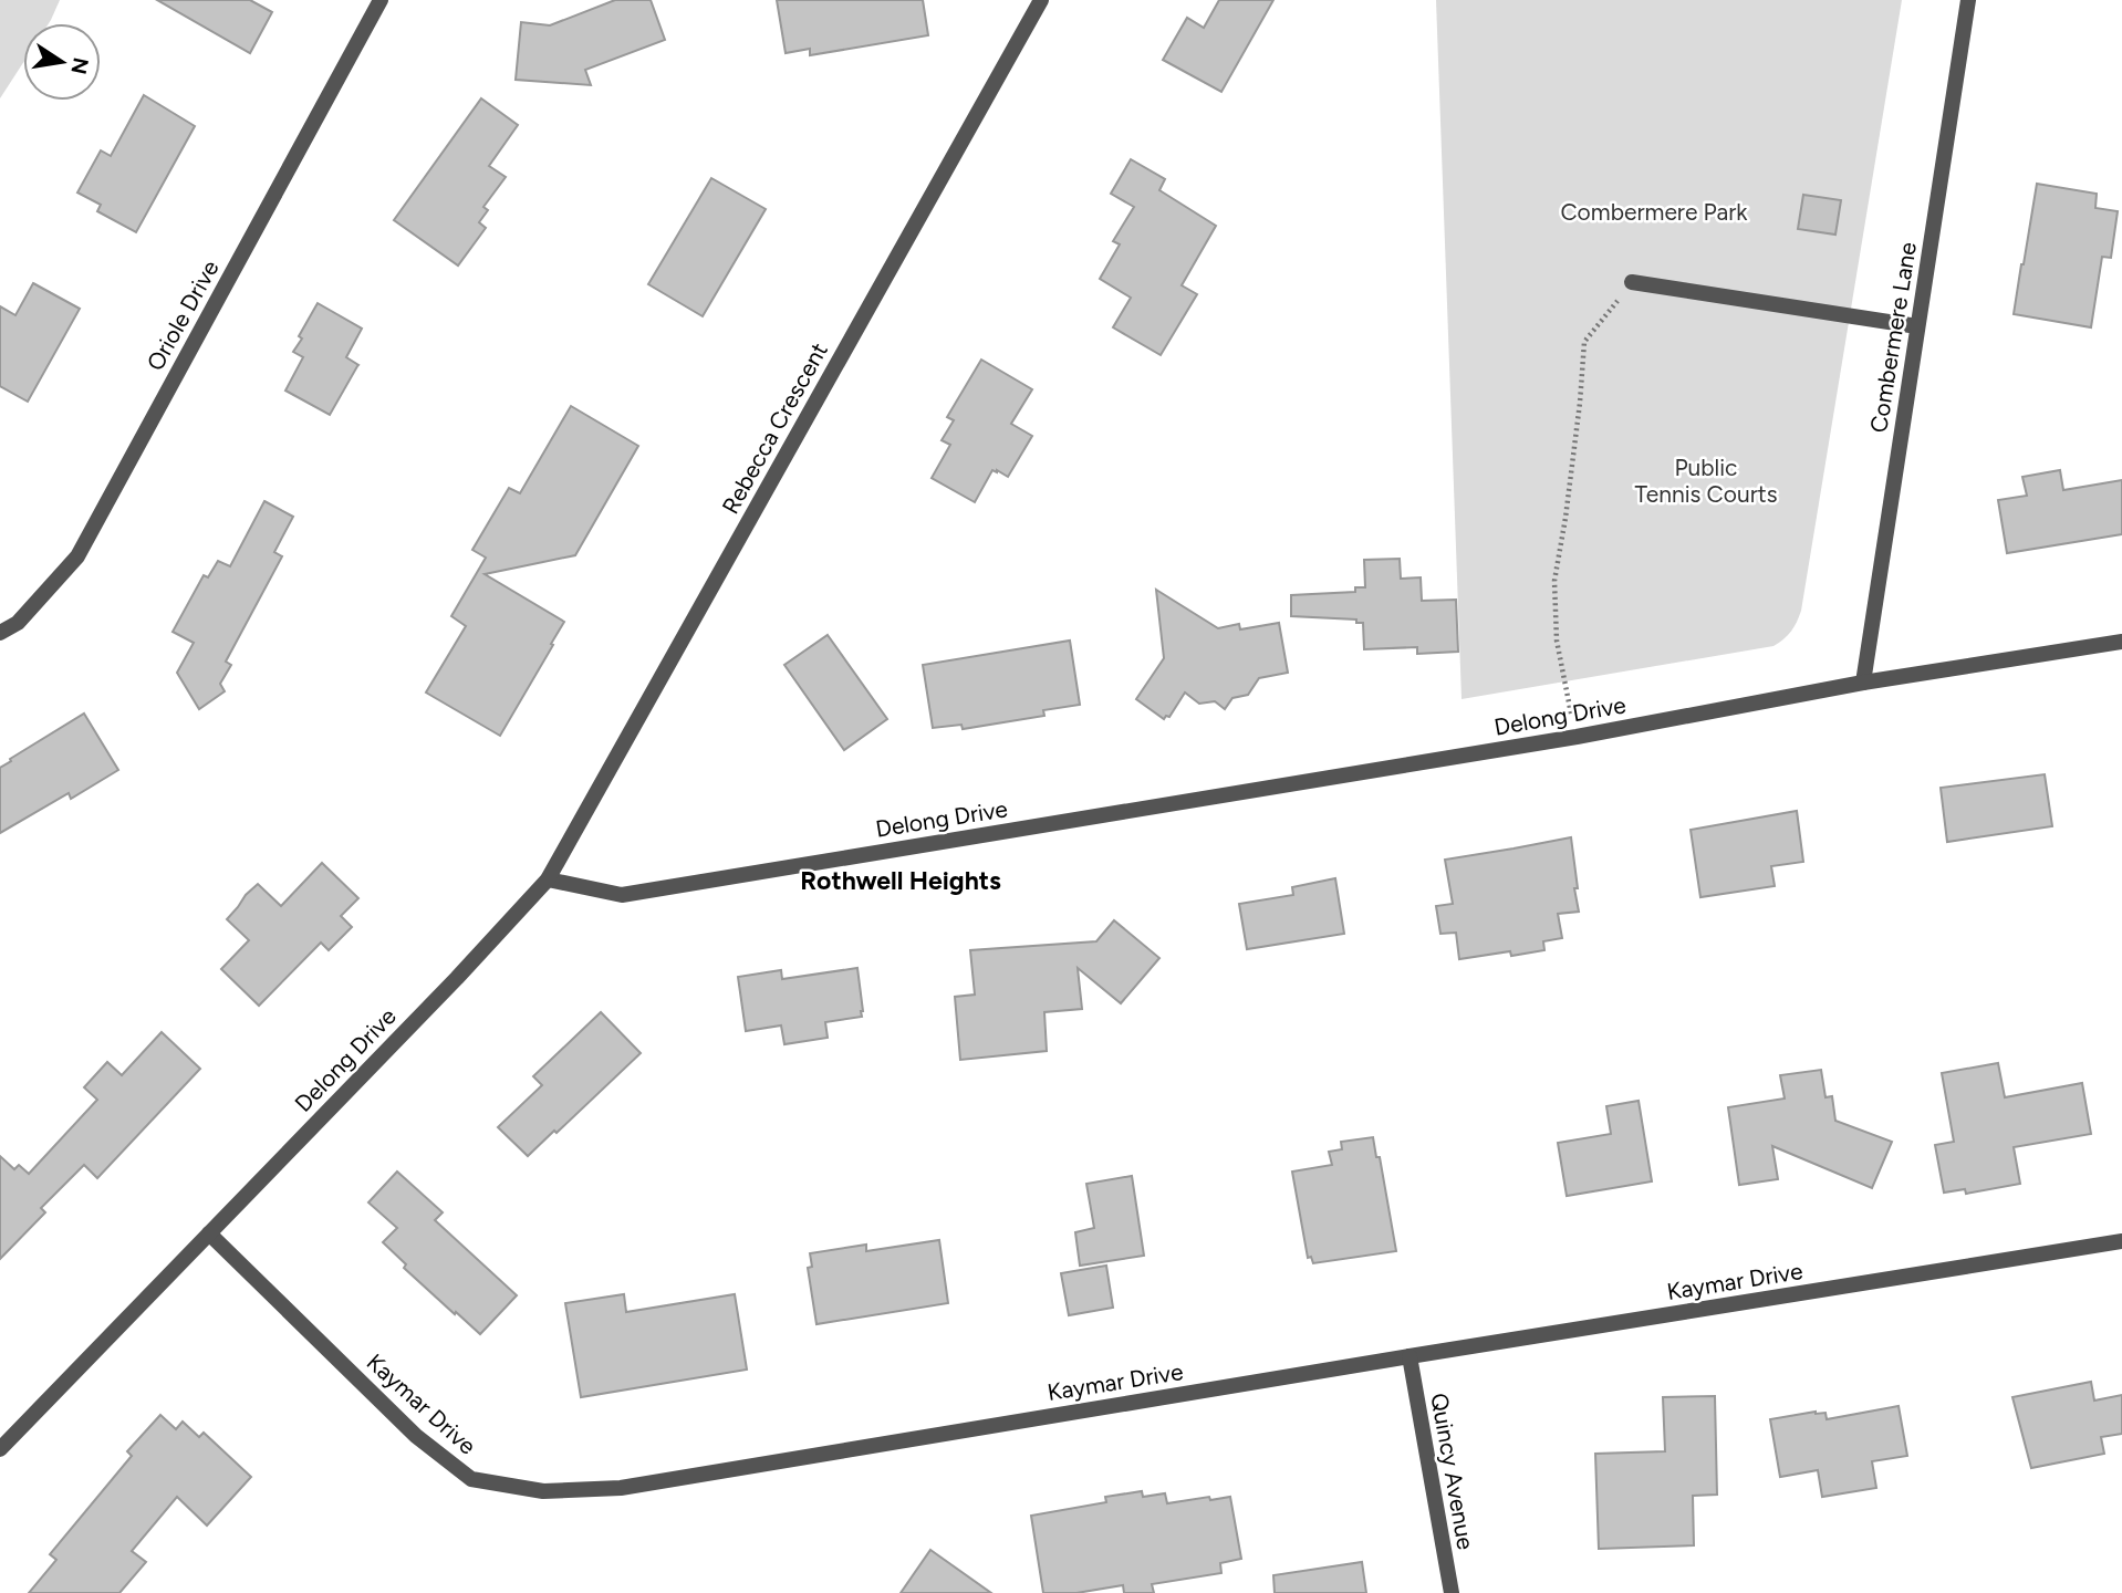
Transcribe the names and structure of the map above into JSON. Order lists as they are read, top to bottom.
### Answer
{
  "streets": {
    "street": [
      "Oriole Drive",
      "Combermere Lane",
      "Rebecca Crescent",
      "Delong Drive",
      "Kaymar Drive",
      "Quincy Avenue"
    ]
  },
  "crossings": [
    ["Combermere Lane", "Delong Drive"],
    ["Rebecca Crescent", "Delong Drive"],
    ["Delong Drive", "Kaymar Drive"],
    ["Kaymar Drive", "Quincy Avenue"]
  ],
  "districts": ["Rothwell Heights"],
  "parks": ["Combermere Park", "Public Tennis Courts"],
  "north": "right"
}
